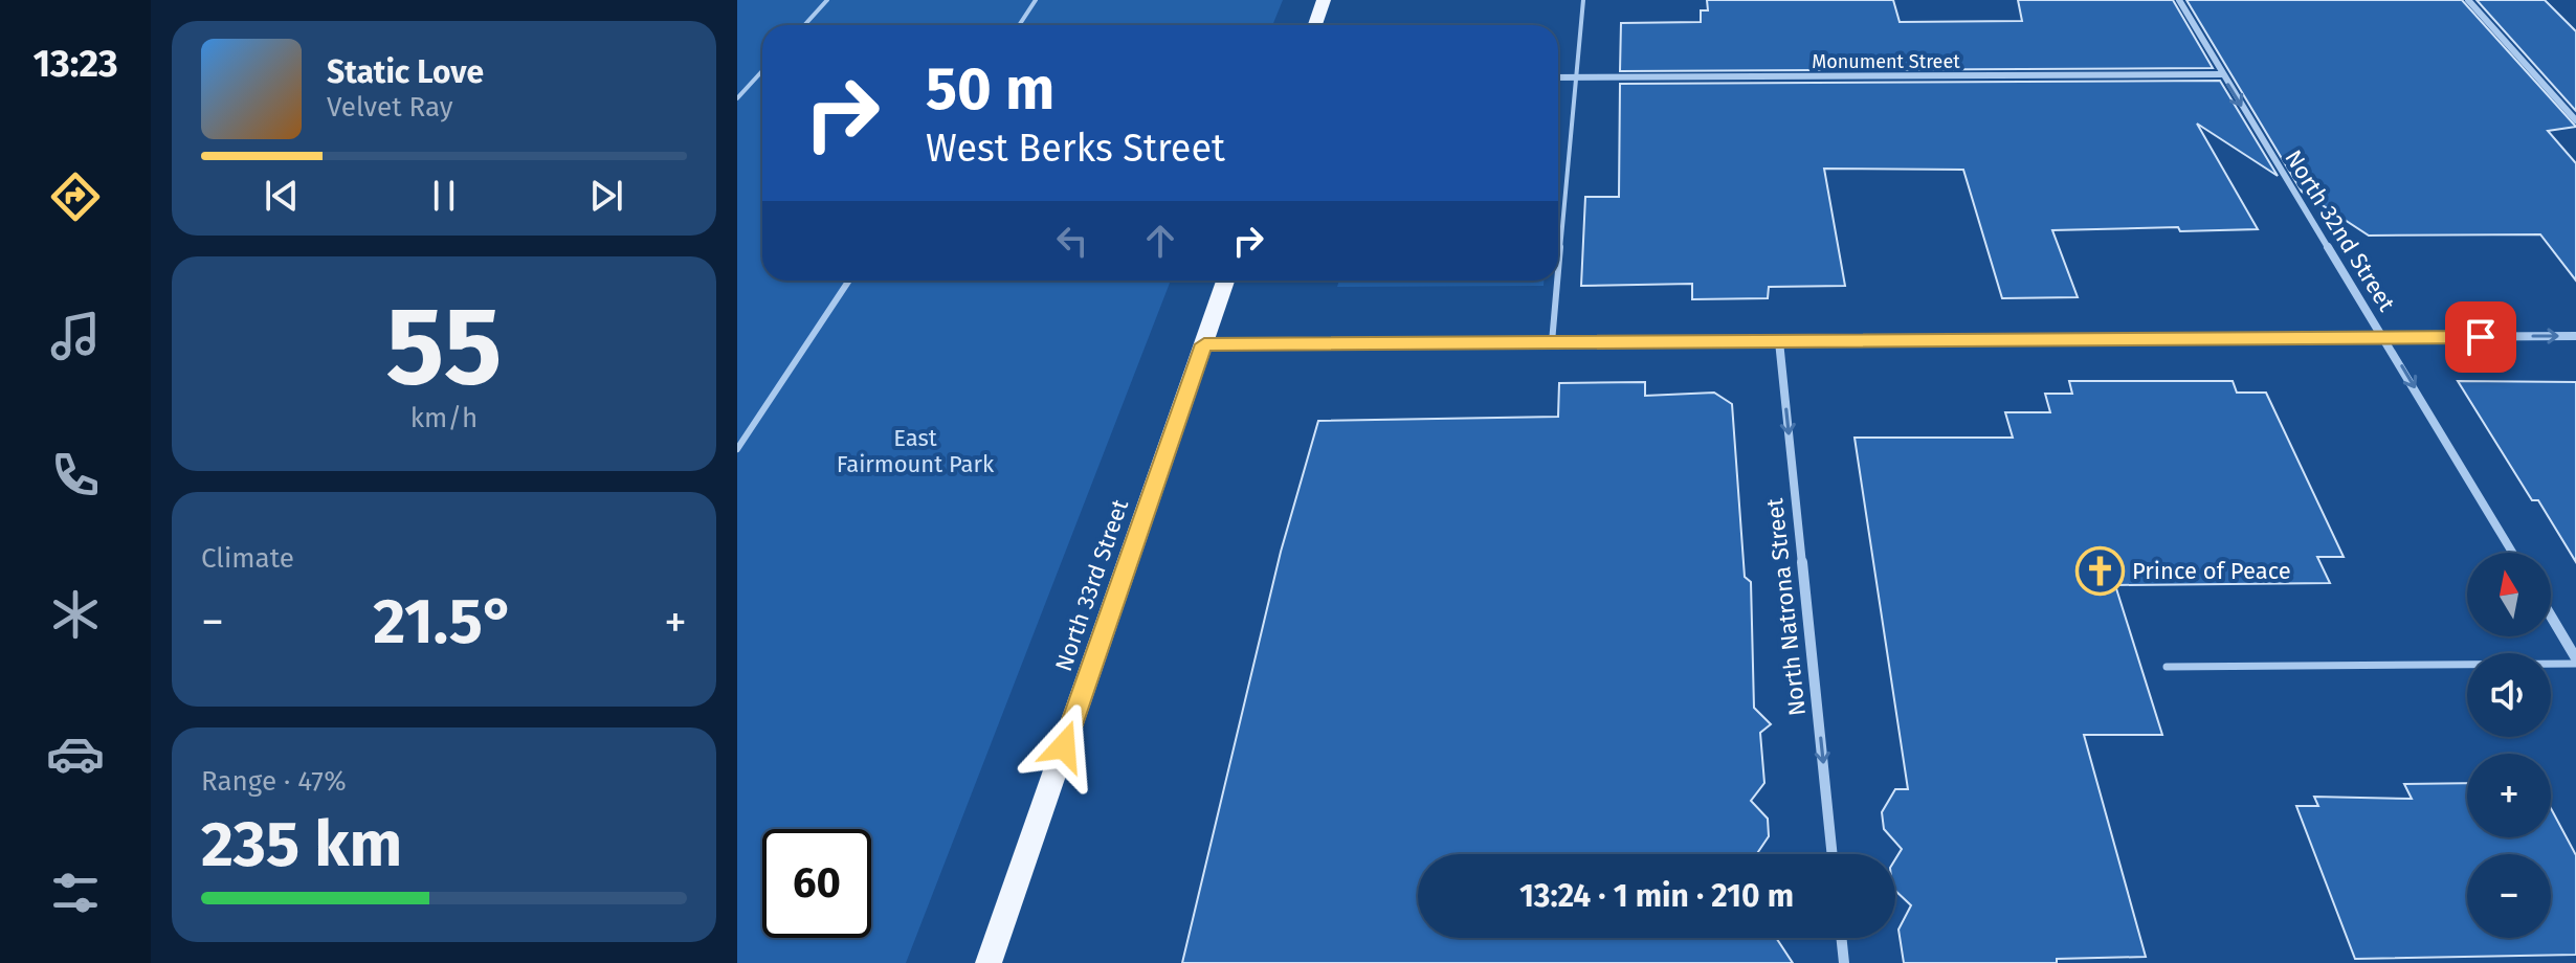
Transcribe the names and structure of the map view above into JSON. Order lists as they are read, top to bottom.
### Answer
{
  "streets": {
    "main road": ["North 33rd Street"],
    "street": ["Monument Street", "North 32nd Street", "North Natrona Street"]
  },
  "crossings": [
    ["Monument Street", "North 32nd Street"]
  ],
  "one_way": ["North 32nd Street", "North Natrona Street"],
  "parks": ["East Fairmount Park"],
  "places": {
    "church": ["Prince of Peace"]
  },
  "north": "top",
  "page": {
    "tabs": "13:23",
    "turn": ["50 m", "West Berks Street"],
    "song": ["Static Love", "Velvet Ray"],
    "tile": [
      ["55", "km/h"],
      "Climate",
      ["Range · 47%", "235 km"]
    ],
    "map_buttons": ["+", "−"],
    "heat": ["−", "21.5°", "+"],
    "limit": "60",
    "trip": "13:24 · 1 min · 210 m"
  }
}
